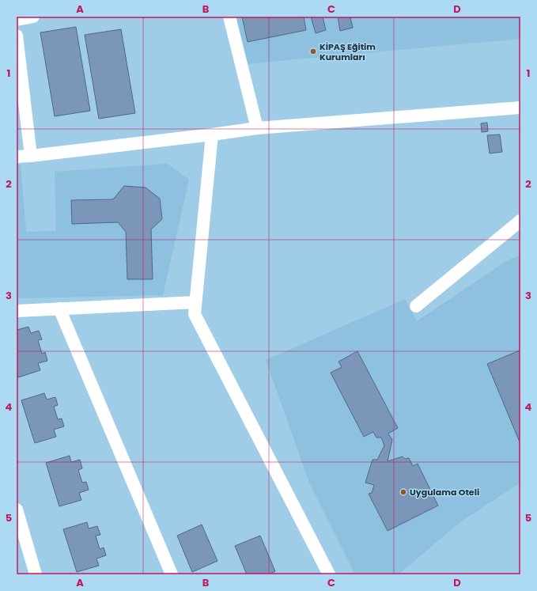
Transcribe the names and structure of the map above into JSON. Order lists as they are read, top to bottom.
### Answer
{
  "places": ["KİPAŞ Eğitim Kurumları", "Uygulama Oteli"],
  "grid": {
    "columns": [
      "A",
      "B",
      "C",
      "D"
    ],
    "rows": [
      "1",
      "2",
      "3",
      "4",
      "5"
    ]
  }
}
